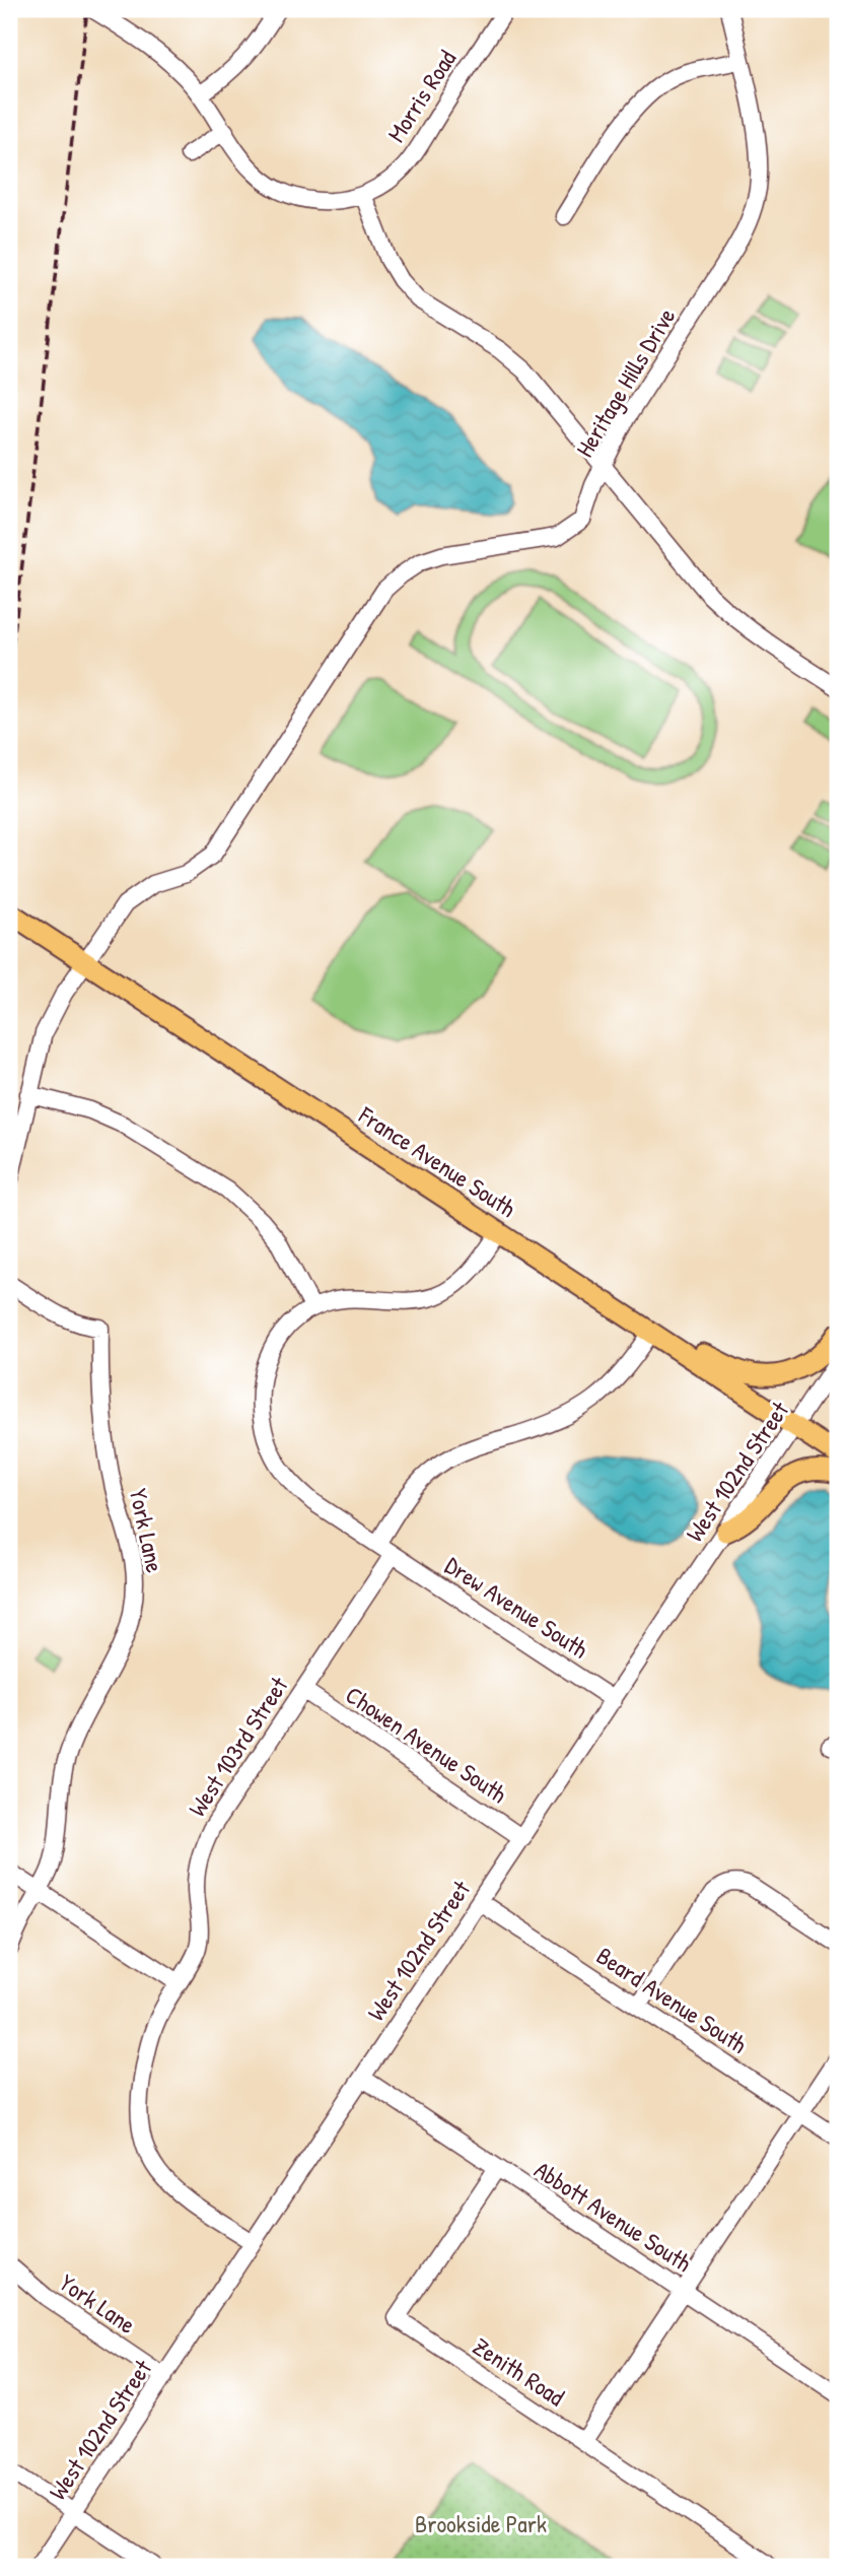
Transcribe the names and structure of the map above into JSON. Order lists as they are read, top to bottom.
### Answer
{
  "streets": {
    "main road": ["France Avenue South"],
    "street": [
      "Morris Road",
      "Heritage Hills Drive",
      "West 102nd Street",
      "York Lane",
      "Drew Avenue South",
      "Chowen Avenue South",
      "West 103rd Street",
      "Beard Avenue South",
      "Abbott Avenue South",
      "Zenith Road"
    ]
  },
  "crossings": [
    ["Heritage Hills Drive", "France Avenue South"],
    ["France Avenue South", "West 102nd Street"],
    ["West 102nd Street", "York Lane"],
    ["West 102nd Street", "Drew Avenue South"],
    ["West 102nd Street", "Chowen Avenue South"],
    ["West 102nd Street", "West 103rd Street"],
    ["West 102nd Street", "Beard Avenue South"],
    ["West 102nd Street", "Abbott Avenue South"],
    ["Drew Avenue South", "West 103rd Street"],
    ["Chowen Avenue South", "West 103rd Street"],
    ["Abbott Avenue South", "Zenith Road"]
  ],
  "parks": ["Brookside Park"]
}
